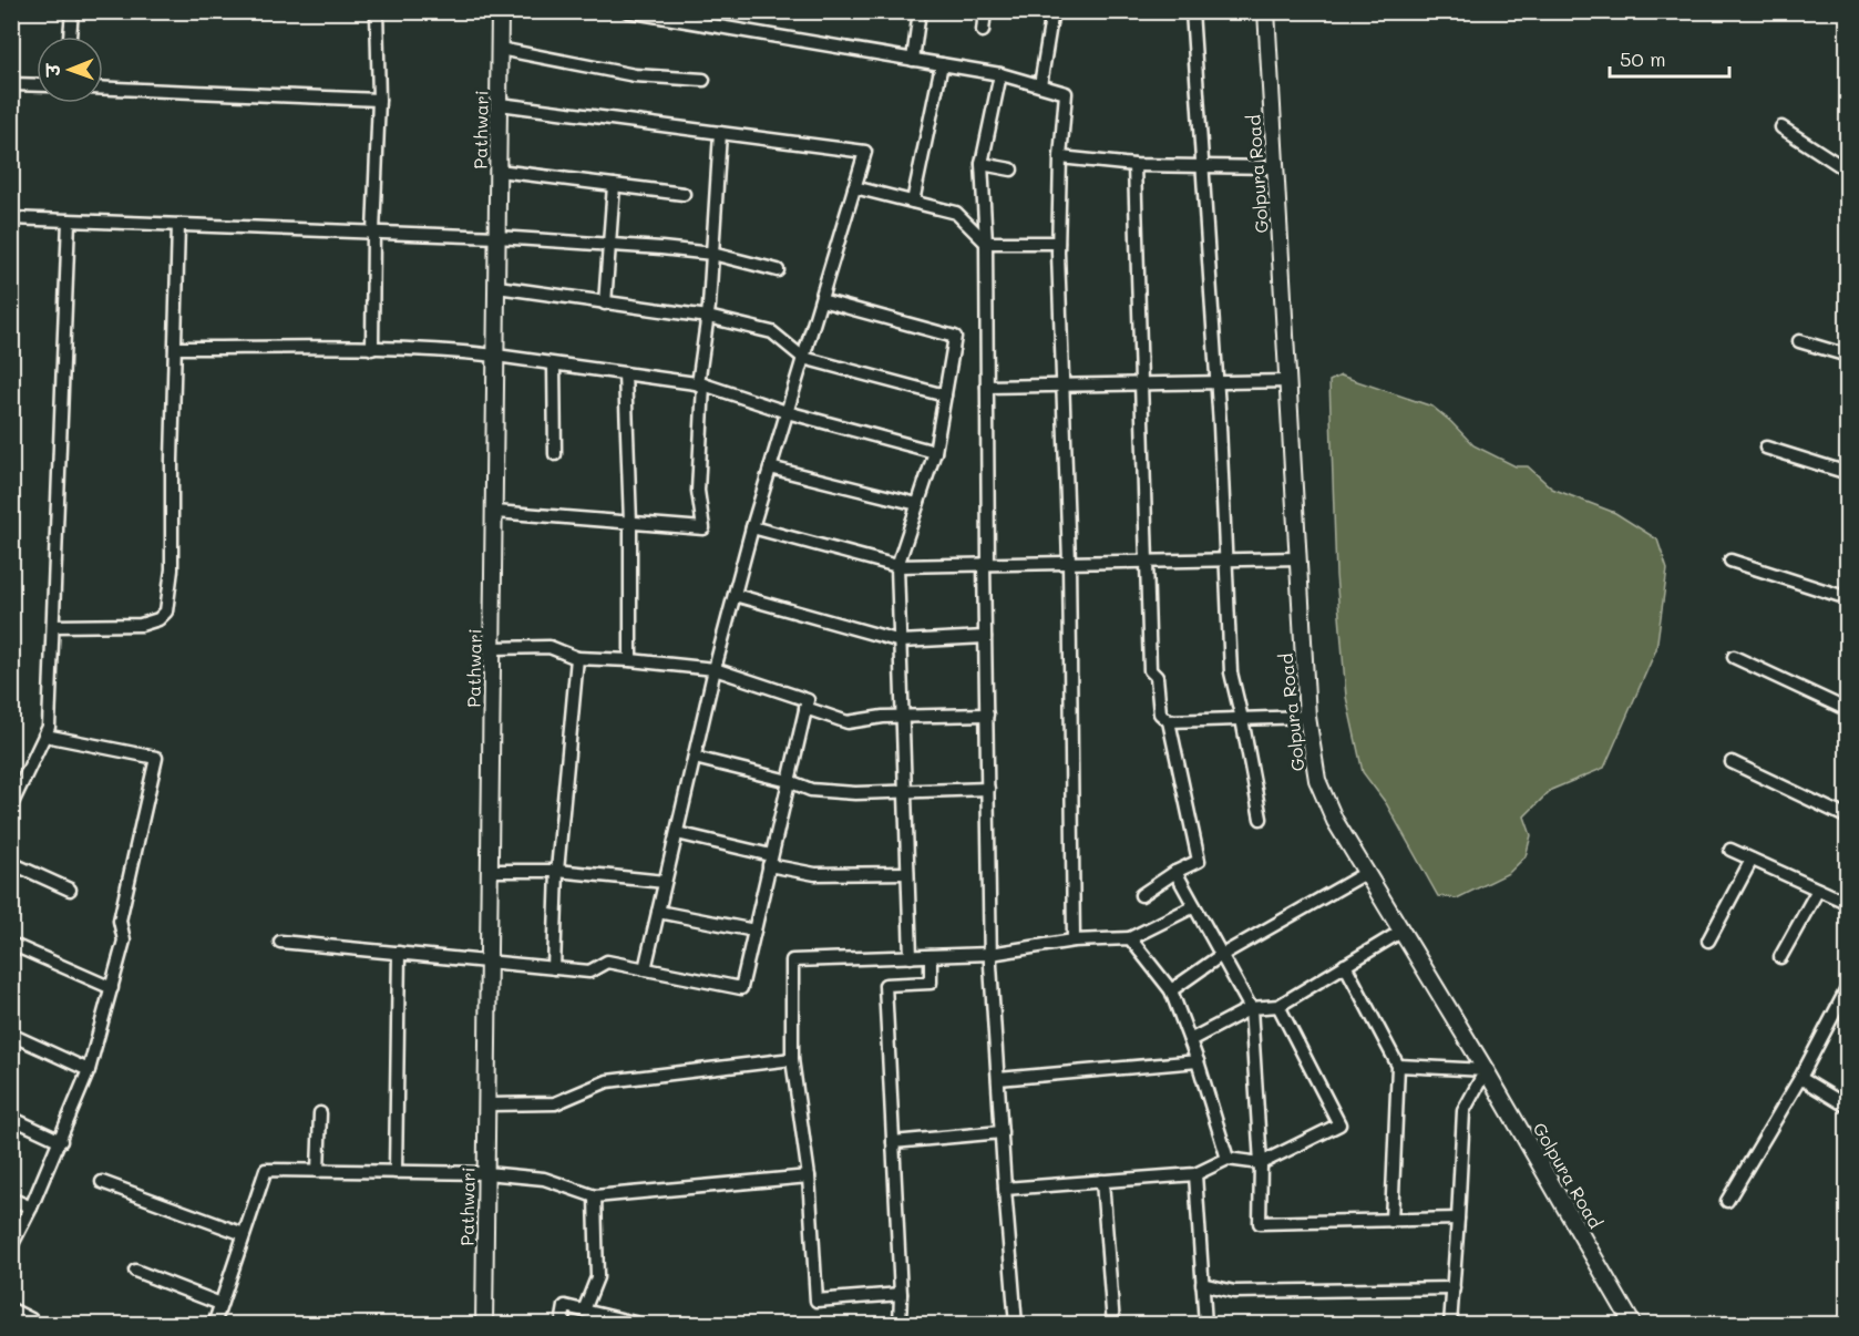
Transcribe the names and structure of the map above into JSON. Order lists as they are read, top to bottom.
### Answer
{
  "streets": {
    "street": ["Pathwari", "Golpura Road"]
  },
  "scale_bar": "50 m",
  "north": "left"
}
